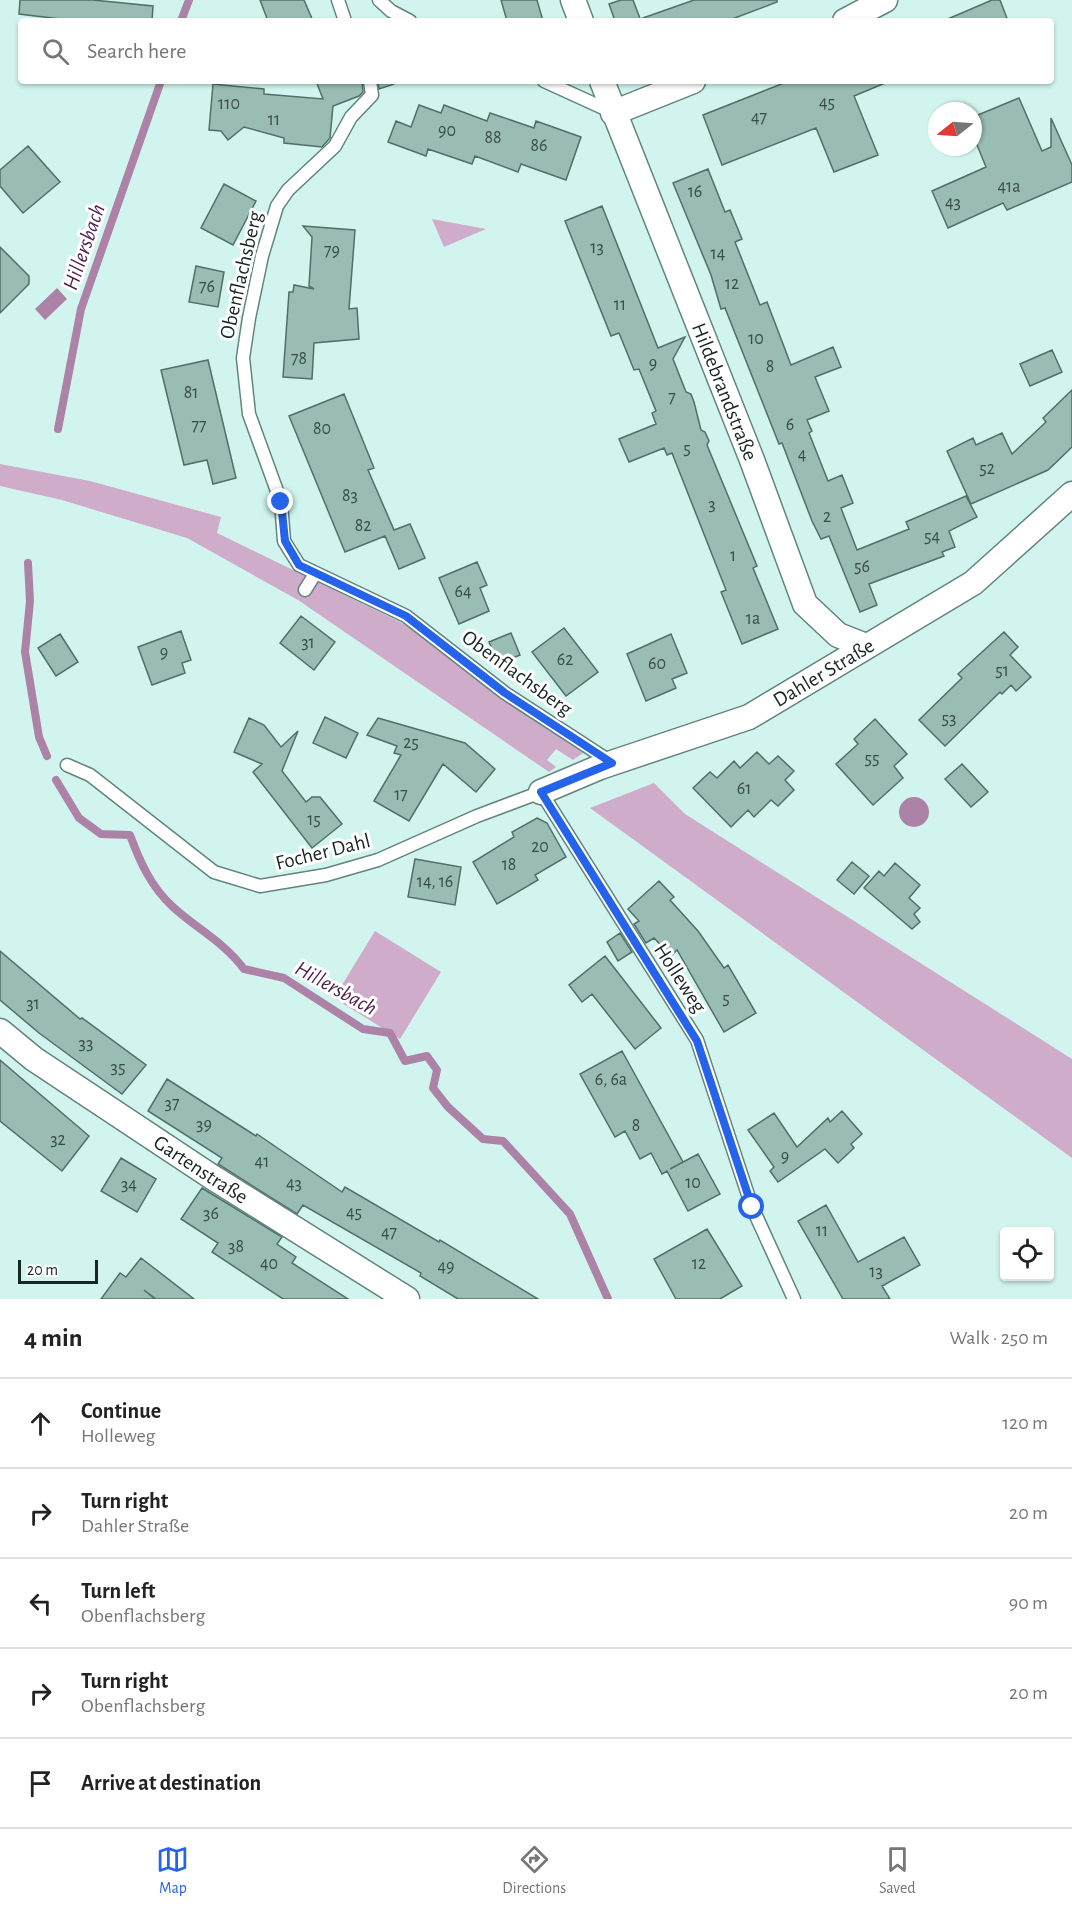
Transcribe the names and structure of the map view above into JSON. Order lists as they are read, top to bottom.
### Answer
{
  "streets": {
    "street": ["Hildebrandstraße", "Dahler Straße", "Gartenstraße"],
    "lane": ["Obenflachsberg", "Focher Dahl", "Holleweg"]
  },
  "crossings": [
    ["Obenflachsberg", "Dahler Straße"],
    ["Hildebrandstraße", "Dahler Straße"],
    ["Dahler Straße", "Focher Dahl"],
    ["Dahler Straße", "Holleweg"],
    ["Focher Dahl", "Holleweg"]
  ],
  "water": ["Hillersbach"],
  "house_numbers": [
    "45",
    "110",
    "47",
    "11",
    "90",
    "88",
    "86",
    "41a",
    "16",
    "43",
    "13",
    "79",
    "14",
    "12",
    "76",
    "11",
    "10",
    "78",
    "9",
    "8",
    "81",
    "7",
    "6",
    "77",
    "80",
    "5",
    "4",
    "52",
    "83",
    "3",
    "2",
    "82",
    "54",
    "1",
    "56",
    "64",
    "1a",
    "31",
    "9",
    "62",
    "60",
    "51",
    "53",
    "25",
    "55",
    "61",
    "17",
    "15",
    "20",
    "18",
    "14, 16",
    "5",
    "31",
    "33",
    "35",
    "6, 6a",
    "37",
    "39",
    "8",
    "32",
    "9",
    "41",
    "10",
    "43",
    "34",
    "45",
    "36",
    "11",
    "47",
    "38",
    "40",
    "12",
    "49",
    "13"
  ],
  "scale_bar": "20 m",
  "north": "left",
  "page": {
    "search": "Search here",
    "scale": "20 m",
    "heading": ["4 min", "Walk · 250 m"],
    "list": [
      ["Continue", "Holleweg", "120 m"],
      ["Turn right", "Dahler Straße", "20 m"],
      ["Turn left", "Obenflachsberg", "90 m"],
      ["Turn right", "Obenflachsberg", "20 m"],
      "Arrive at destination"
    ],
    "nav": ["Map", "Directions", "Saved"]
  }
}
